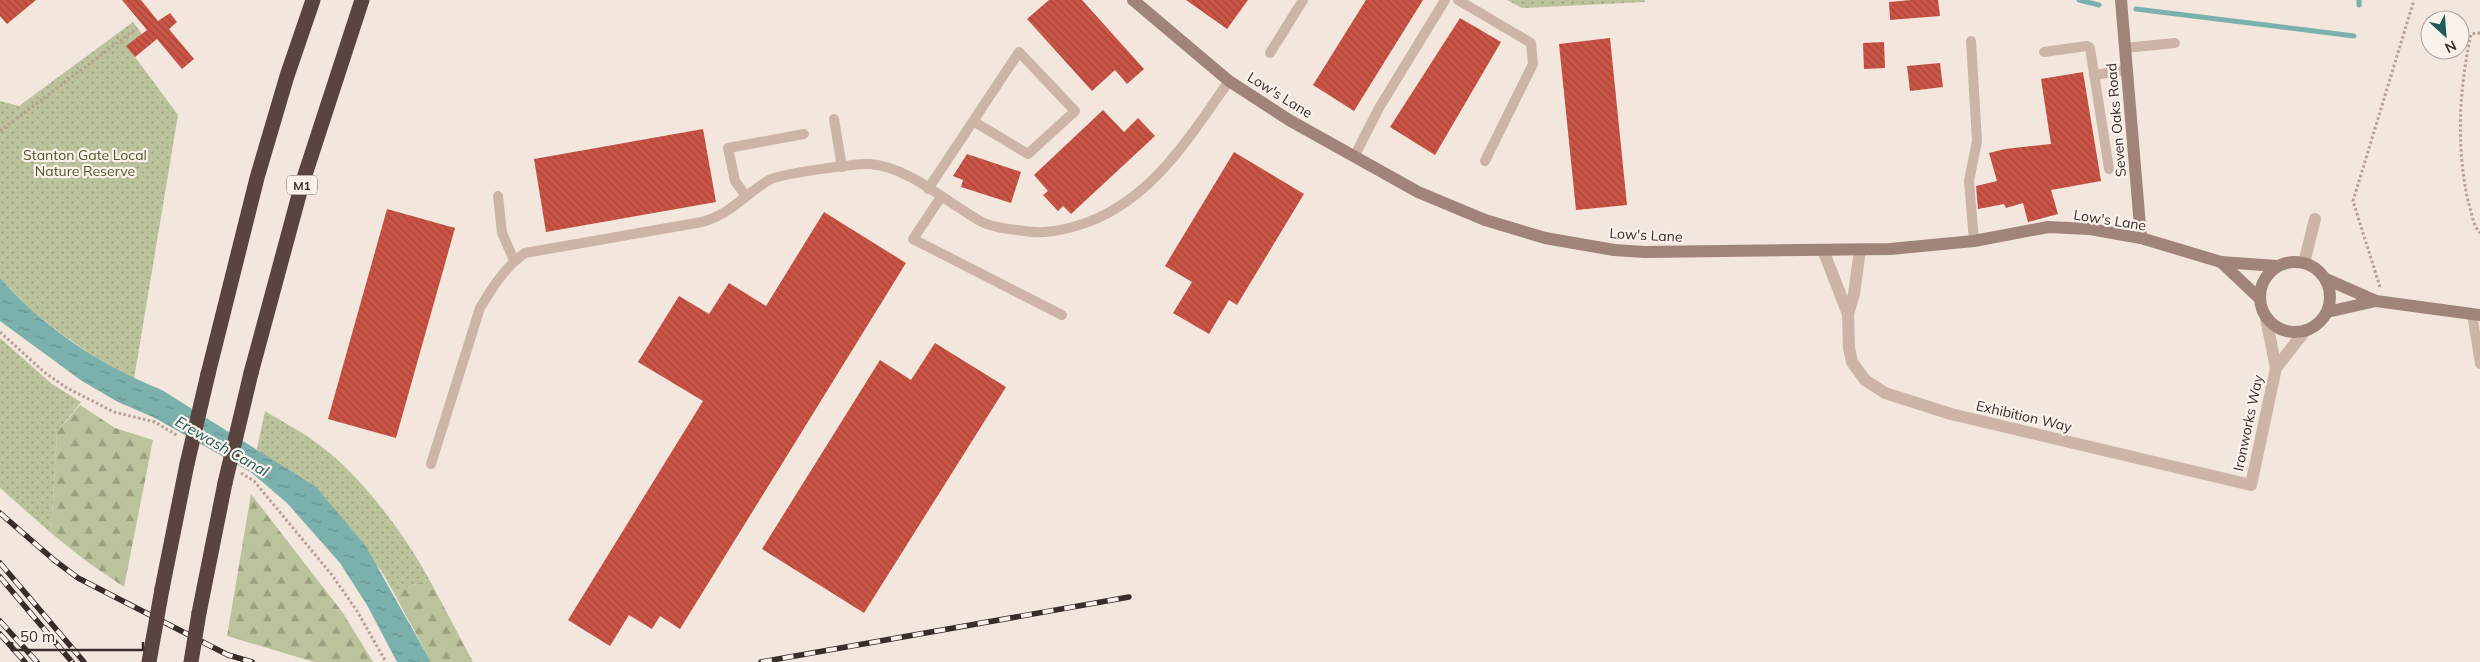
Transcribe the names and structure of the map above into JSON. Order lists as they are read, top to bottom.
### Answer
{
  "streets": {
    "highway": ["M1"],
    "street": [
      "Low's Lane",
      "Seven Oaks Road",
      "Exhibition Way",
      "Ironworks Way"
    ]
  },
  "crossings": [
    ["Low's Lane", "Seven Oaks Road"],
    ["Low's Lane", "Exhibition Way"],
    ["Low's Lane", "Ironworks Way"],
    ["Exhibition Way", "Ironworks Way"]
  ],
  "water": ["Erewash Canal"],
  "parks": ["Stanton Gate Local Nature Reserve"],
  "scale_bar": "50 m",
  "north": "bottom right"
}
